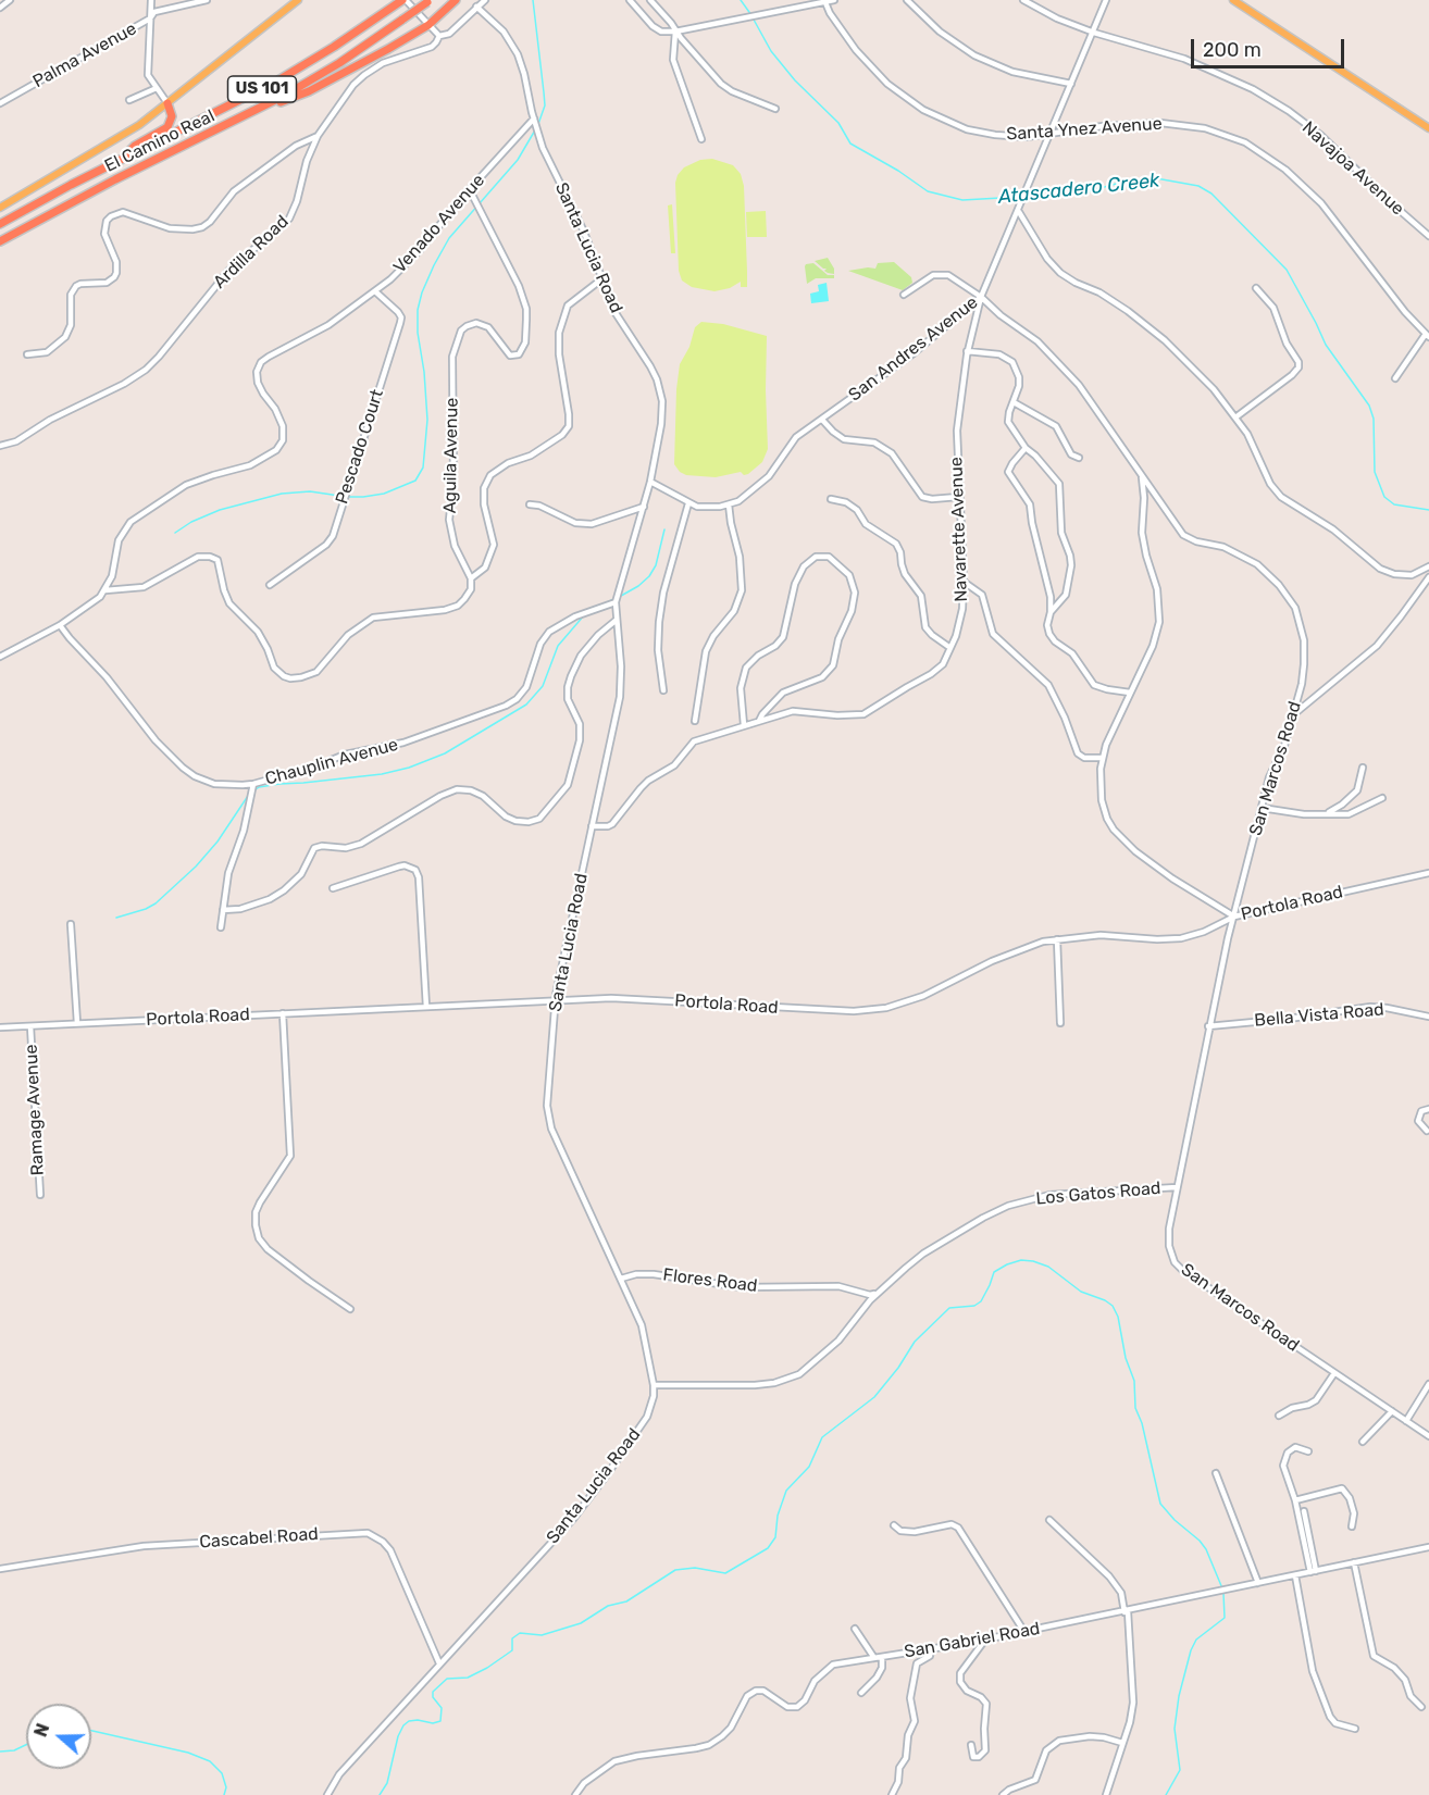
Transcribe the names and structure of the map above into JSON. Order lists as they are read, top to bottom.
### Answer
{
  "streets": {
    "highway": ["US 101", "El Camino Real"],
    "street": [
      "Palma Avenue",
      "Santa Ynez Avenue",
      "Navajoa Avenue",
      "Venado Avenue",
      "Santa Lucia Road",
      "Ardilla Road",
      "San Andres Avenue",
      "Pescado Court",
      "Aguila Avenue",
      "Navarette Avenue",
      "Chauplin Avenue",
      "San Marcos Road",
      "Portola Road",
      "Bella Vista Road",
      "Ramage Avenue",
      "Los Gatos Road",
      "Flores Road",
      "Cascabel Road",
      "San Gabriel Road"
    ]
  },
  "crossings": [
    ["Santa Ynez Avenue", "San Andres Avenue"],
    ["Navajoa Avenue", "San Andres Avenue"],
    ["Venado Avenue", "Santa Lucia Road"],
    ["Venado Avenue", "Pescado Court"],
    ["Venado Avenue", "Aguila Avenue"],
    ["Santa Lucia Road", "Ardilla Road"],
    ["Santa Lucia Road", "San Andres Avenue"],
    ["Santa Lucia Road", "Navarette Avenue"],
    ["Santa Lucia Road", "Chauplin Avenue"],
    ["Santa Lucia Road", "Portola Road"],
    ["Santa Lucia Road", "Los Gatos Road"],
    ["Santa Lucia Road", "Flores Road"],
    ["Santa Lucia Road", "Cascabel Road"],
    ["San Andres Avenue", "Navarette Avenue"],
    ["San Andres Avenue", "San Marcos Road"],
    ["Navarette Avenue", "San Marcos Road"],
    ["San Marcos Road", "Portola Road"],
    ["San Marcos Road", "Bella Vista Road"],
    ["San Marcos Road", "Los Gatos Road"],
    ["Portola Road", "Ramage Avenue"],
    ["Los Gatos Road", "Flores Road"]
  ],
  "water": ["Atascadero Creek"],
  "scale_bar": "200 m",
  "north": "left"
}
